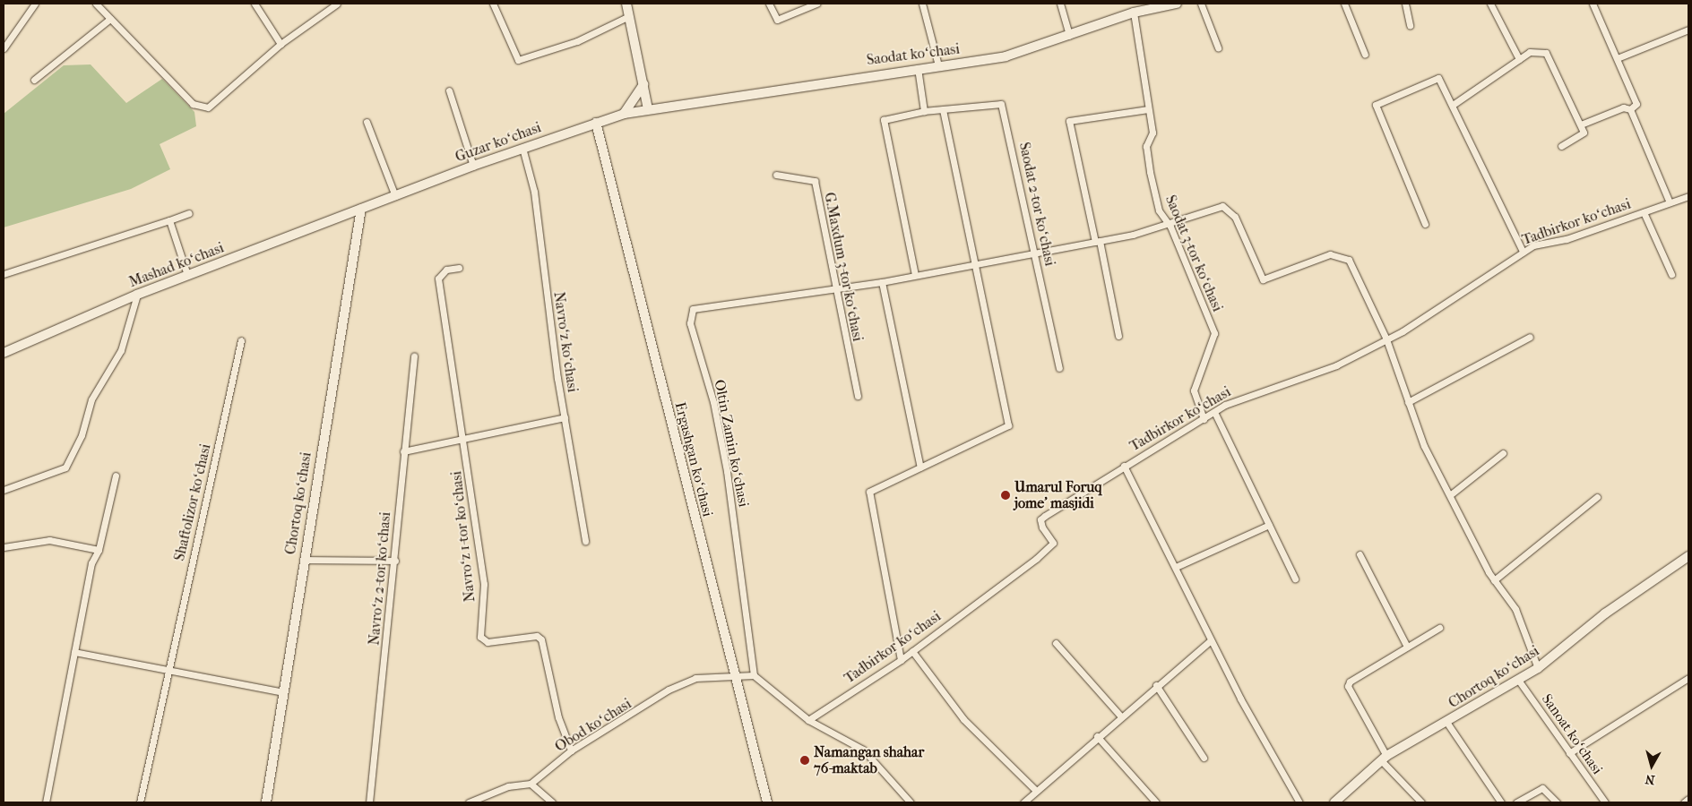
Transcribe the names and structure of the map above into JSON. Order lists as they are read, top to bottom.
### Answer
{
  "streets": {
    "street": [
      "Saodat koʻchasi",
      "Guzar koʻchasi",
      "Saodat 2-tor koʻchasi",
      "Tadbirkor koʻchasi",
      "Saodat 3-tor koʻchasi",
      "Mashad koʻchasi",
      "G.Maxdum 3-tor koʻchasi",
      "Navroʻz koʻchasi",
      "Oltin Zamin koʻchasi",
      "Ergashgan koʻchasi",
      "Shaftolizor koʻchasi",
      "Chortoq koʻchasi",
      "Navroʻz 1-tor koʻchasi",
      "Navroʻz 2-tor koʻchasi",
      "Obod koʻchasi",
      "Sanoat koʻchasi"
    ]
  },
  "crossings": [
    ["Saodat koʻchasi", "Guzar koʻchasi"],
    ["Saodat koʻchasi", "Saodat 3-tor koʻchasi"],
    ["Guzar koʻchasi", "Mashad koʻchasi"],
    ["Guzar koʻchasi", "Navroʻz koʻchasi"],
    ["Guzar koʻchasi", "Ergashgan koʻchasi"],
    ["Guzar koʻchasi", "Chortoq koʻchasi"],
    ["Tadbirkor koʻchasi", "Saodat 3-tor koʻchasi"],
    ["Mashad koʻchasi", "Chortoq koʻchasi"],
    ["G.Maxdum 3-tor koʻchasi", "Oltin Zamin koʻchasi"],
    ["Ergashgan koʻchasi", "Obod koʻchasi"],
    ["Chortoq koʻchasi", "Sanoat koʻchasi"],
    ["Navroʻz 1-tor koʻchasi", "Obod koʻchasi"]
  ],
  "places": ["Umarul Foruq jome' masjidi", "Namangan shahar 76-maktab"],
  "north": "bottom"
}
